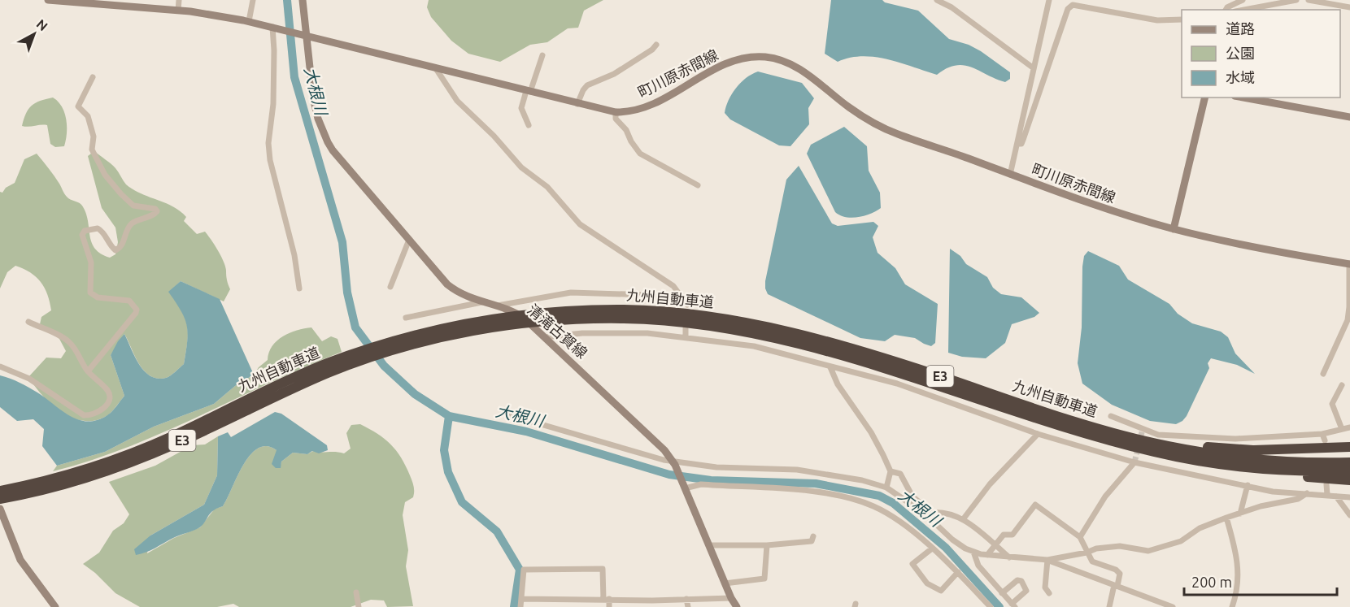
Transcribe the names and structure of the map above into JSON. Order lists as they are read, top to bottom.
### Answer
{
  "streets": {
    "highway": ["九州自動車道", "E3"],
    "main road": ["町川原赤間線", "清滝古賀線"]
  },
  "crossings": [
    ["町川原赤間線", "清滝古賀線"]
  ],
  "water": ["大根川"],
  "legend": ["道路", "公園", "水域"],
  "scale_bar": "200 m",
  "north": "top right"
}
